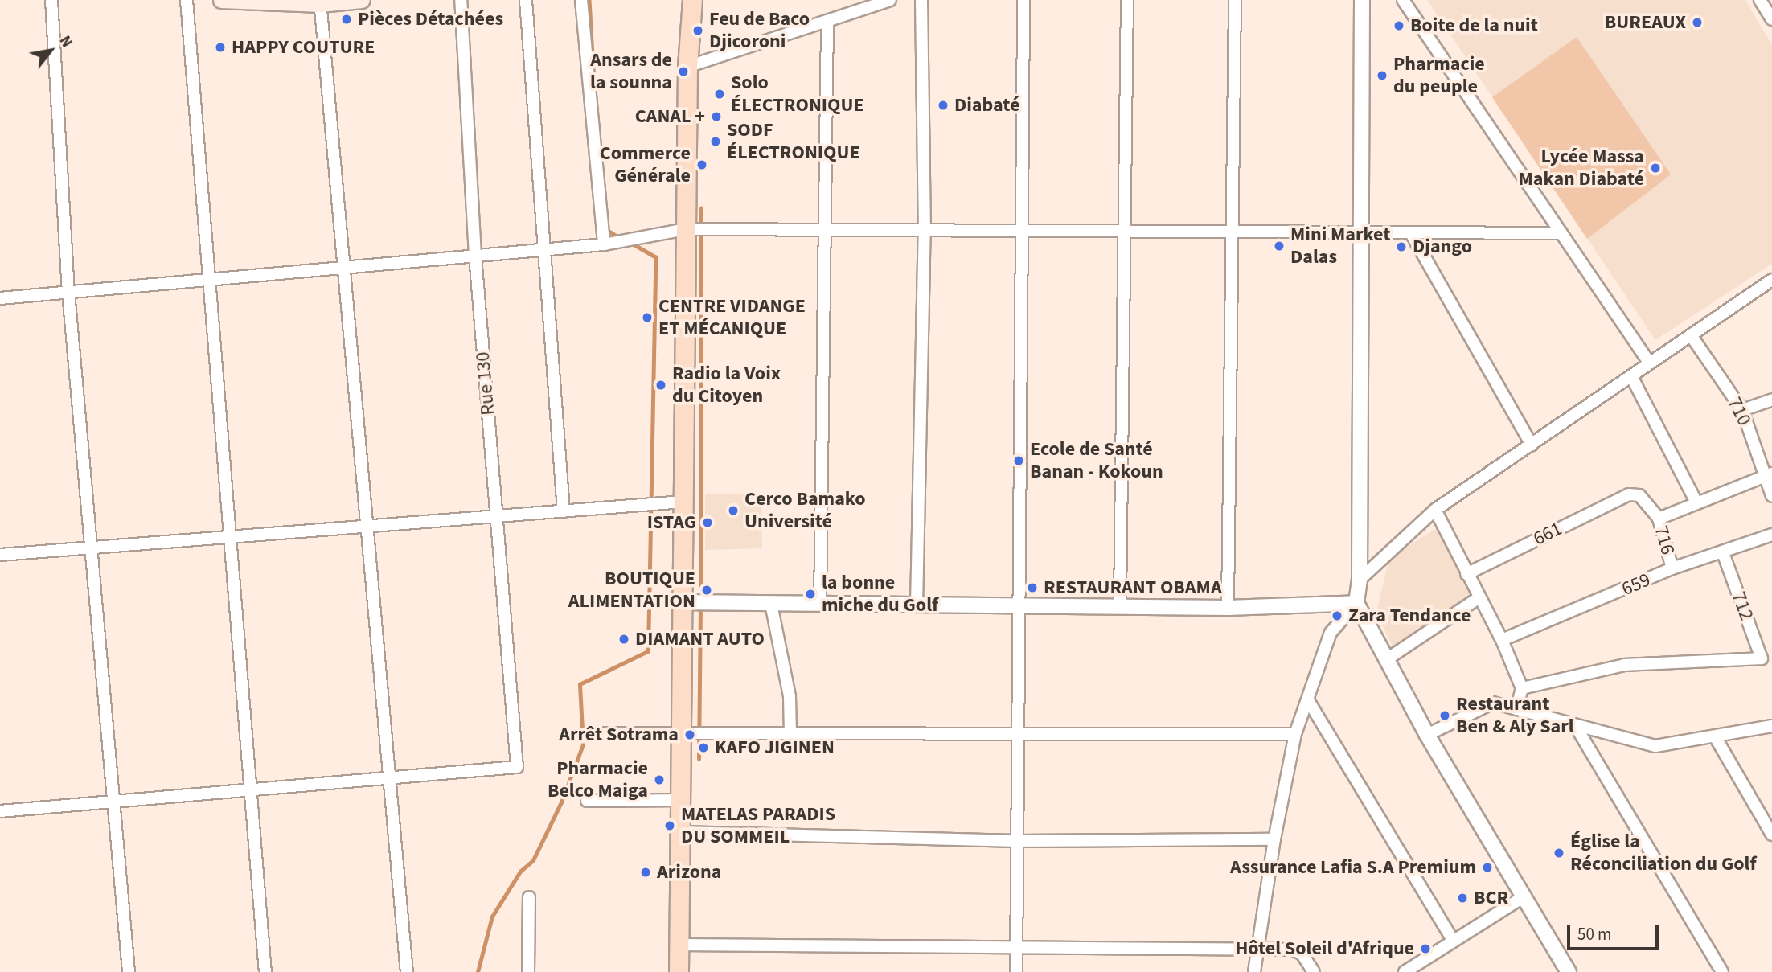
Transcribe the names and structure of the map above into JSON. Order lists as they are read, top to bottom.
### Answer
{
  "streets": {
    "street": [
      "Rue 130",
      "710",
      "661",
      "716",
      "659",
      "712"
    ]
  },
  "crossings": [
    ["661", "716"],
    ["716", "659"],
    ["659", "712"]
  ],
  "places": [
    "Pièces Détachées",
    "BUREAUX",
    "Boite de la nuit",
    "Feu de Baco Djicoroni",
    "HAPPY COUTURE",
    "Ansars de la sounna",
    "Pharmacie du peuple",
    "Solo ÉLECTRONIQUE",
    "Diabaté",
    "CANAL +",
    "SODF ÉLECTRONIQUE",
    "Commerce Générale",
    "Lycée Massa Makan Diabaté",
    "Mini Market Dalas",
    "Django",
    "CENTRE VIDANGE ET MÉCANIQUE",
    "Radio la Voix du Citoyen",
    "Ecole de Santé Banan - Kokoun",
    "Cerco Bamako Université",
    "ISTAG",
    "RESTAURANT OBAMA",
    "BOUTIQUE ALIMENTATION",
    "la bonne miche du Golf",
    "Zara Tendance",
    "DIAMANT AUTO",
    "Restaurant Ben & Aly Sarl",
    "Arrêt Sotrama",
    "KAFO JIGINEN",
    "Pharmacie Belco Maiga",
    "MATELAS PARADIS DU SOMMEIL",
    "Église la Réconciliation du Golf",
    "Assurance Lafia S.A Premium",
    "Arizona",
    "BCR",
    "Hôtel Soleil d'Afrique"
  ],
  "scale_bar": "50 m",
  "north": "top right"
}
